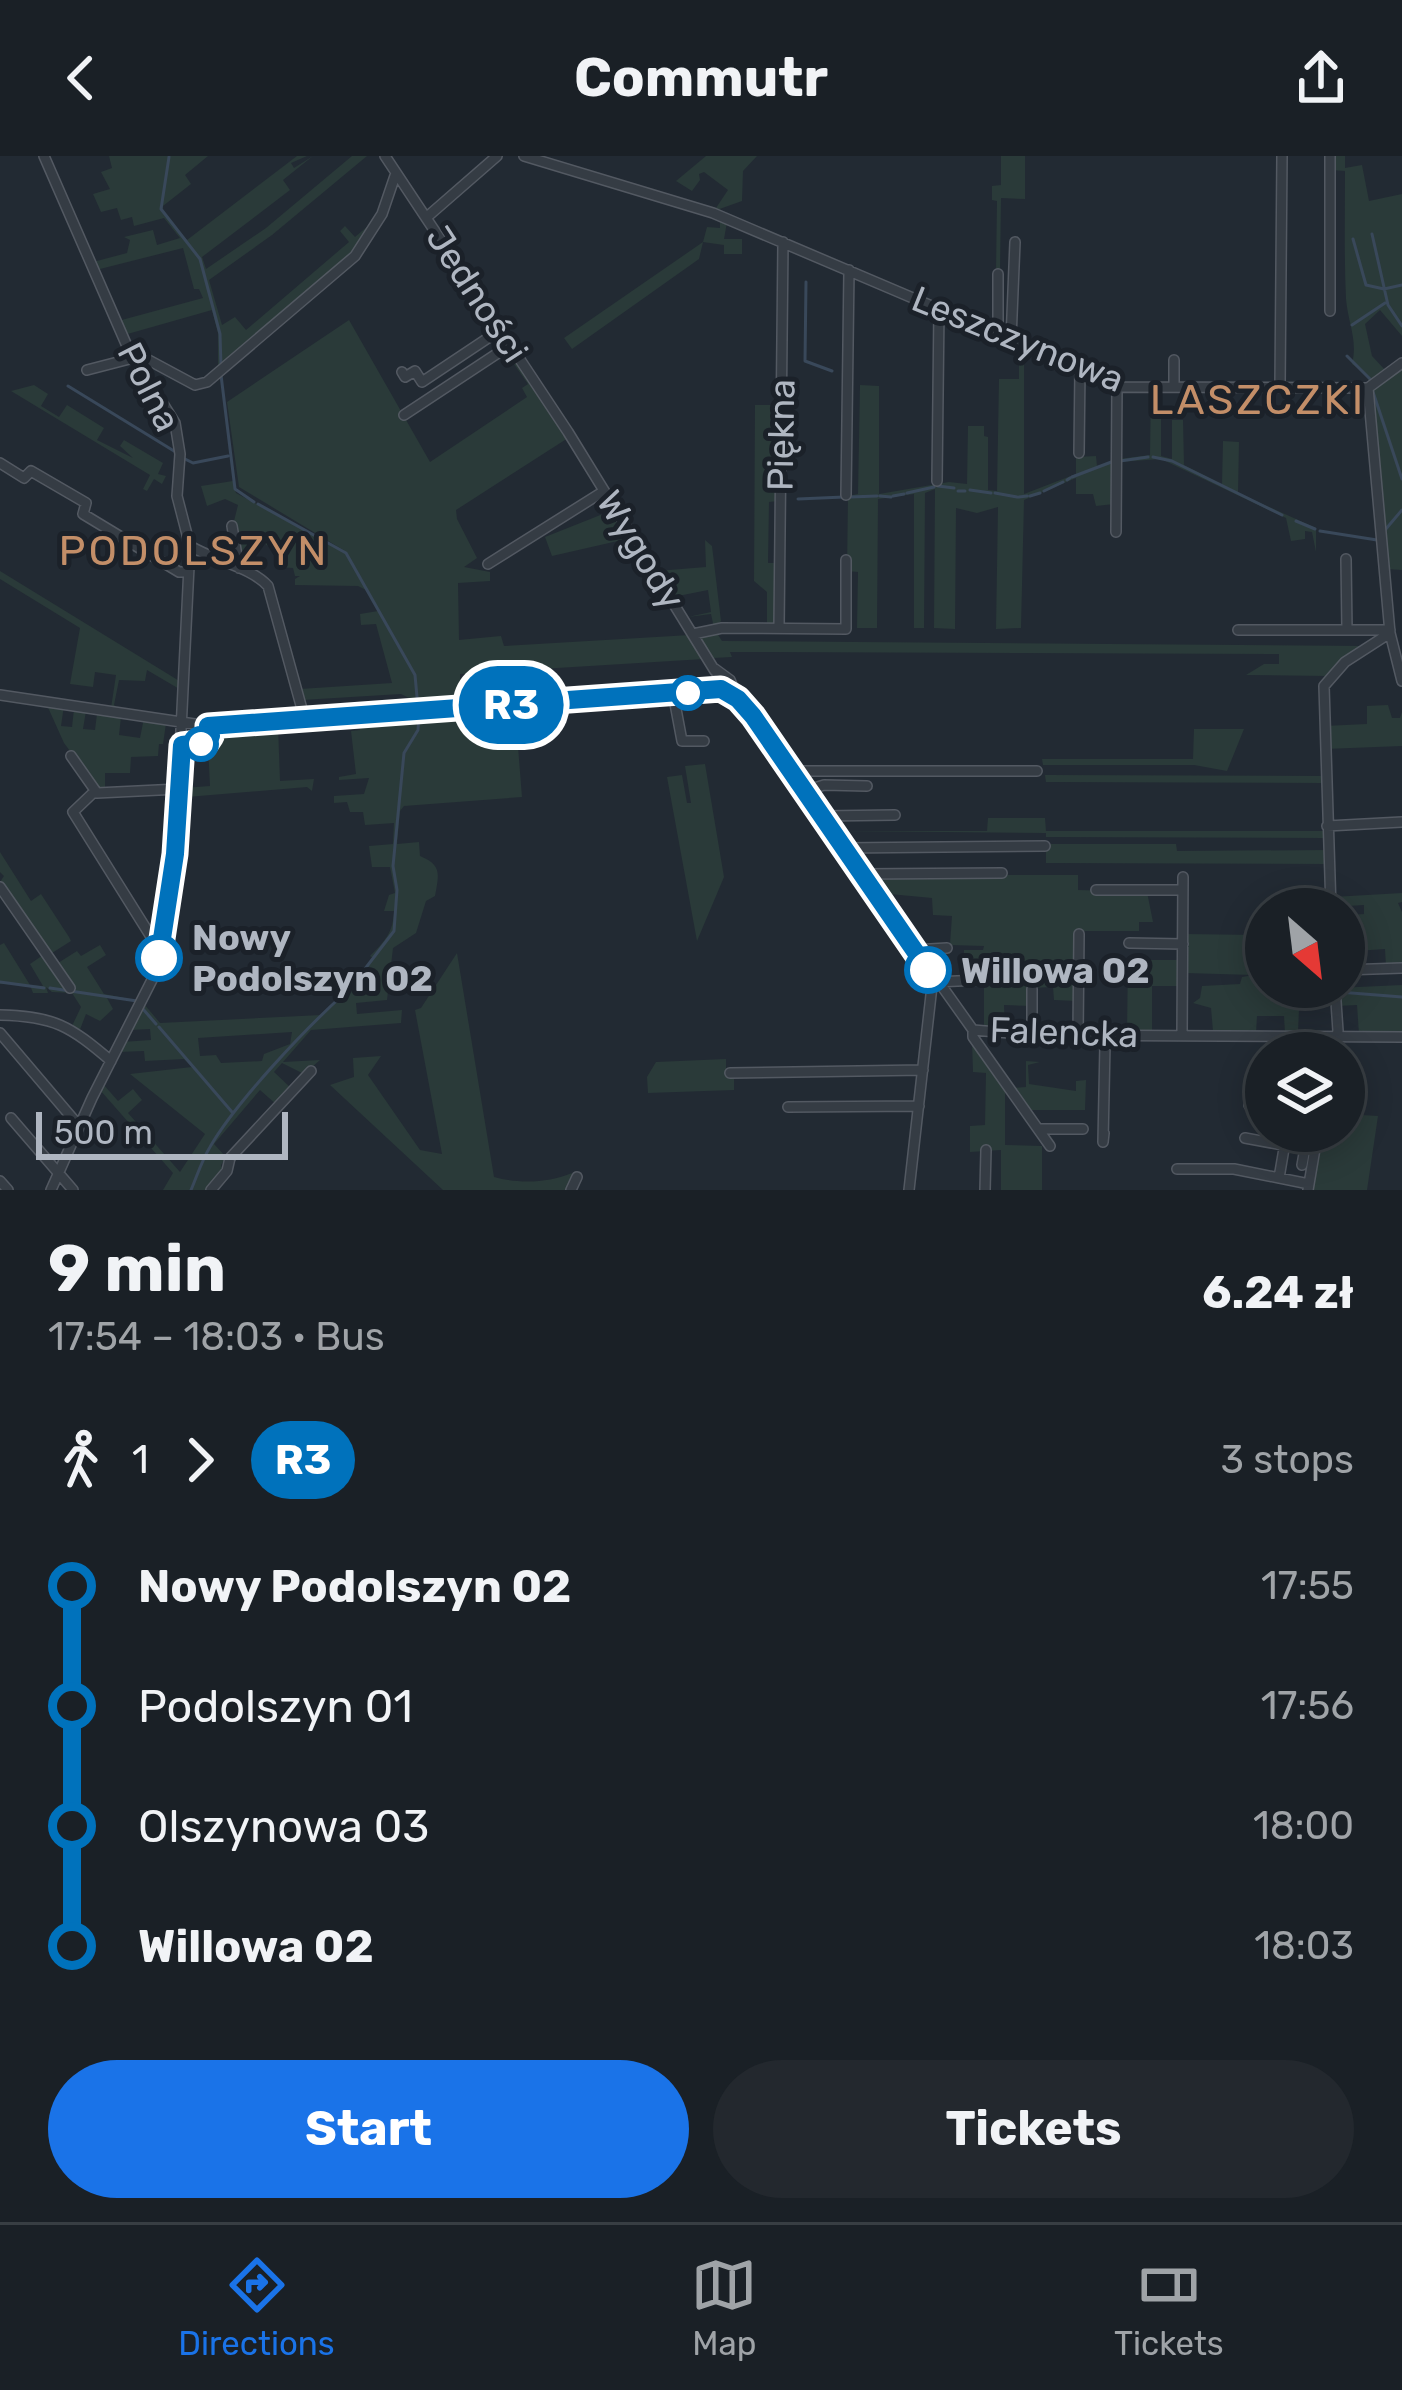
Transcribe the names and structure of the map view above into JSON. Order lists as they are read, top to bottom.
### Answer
{
  "streets": {
    "street": [
      "Jedności",
      "Leszczynowa",
      "Polna",
      "Piękna",
      "Wygody",
      "Falencka"
    ]
  },
  "crossings": [
    ["Jedności", "Wygody"],
    ["Leszczynowa", "Piękna"],
    ["Wygody", "Falencka"]
  ],
  "districts": ["LASZCZKI", "PODOLSZYN"],
  "places": ["Nowy Podolszyn 02", "Willowa 02"],
  "lines": ["bus line R3"],
  "scale_bar": "500 m",
  "north": "bottom right",
  "page": {
    "header": "Commutr",
    "on_map": "R3",
    "scale": "500 m",
    "heading": ["9 min", "17:54 – 18:03 · Bus", "6.24 zł"],
    "legs": ["1", "R3", "3 stops"],
    "list": [
      {
        "name": "Nowy Podolszyn 02",
        "value": "17:55"
      },
      {
        "name": "Podolszyn 01",
        "value": "17:56"
      },
      {
        "name": "Olszynowa 03",
        "value": "18:00"
      },
      {
        "name": "Willowa 02",
        "value": "18:03"
      }
    ],
    "buttons": ["Start", "Tickets"],
    "tabs": ["Directions", "Map", "Tickets"]
  }
}
